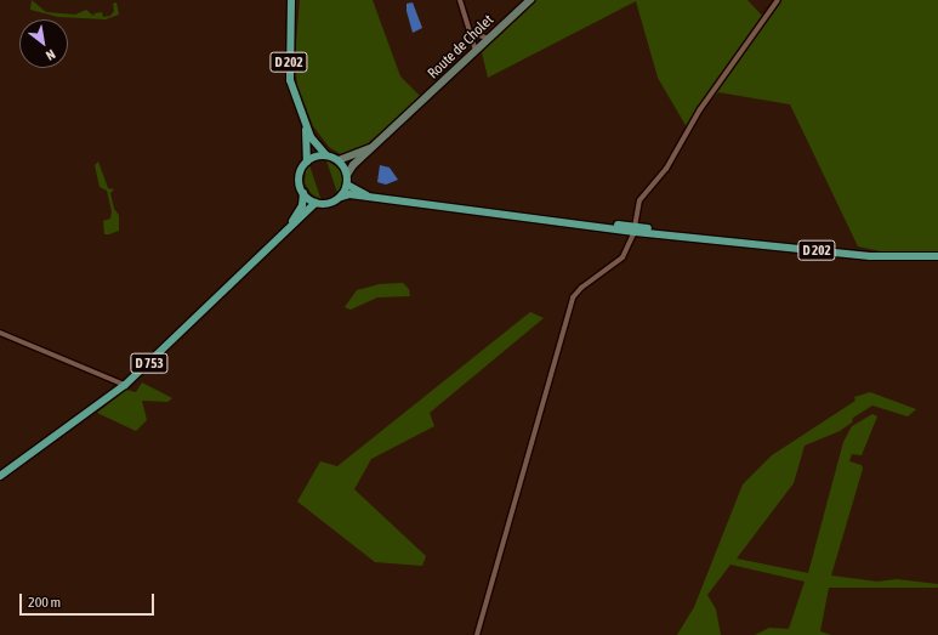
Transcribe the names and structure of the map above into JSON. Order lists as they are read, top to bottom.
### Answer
{
  "streets": {
    "main road": ["Route de Cholet", "D 202", "D 753"]
  },
  "crossings": [
    ["D 202", "D 753"]
  ],
  "scale_bar": "200 m",
  "north": "bottom right"
}
